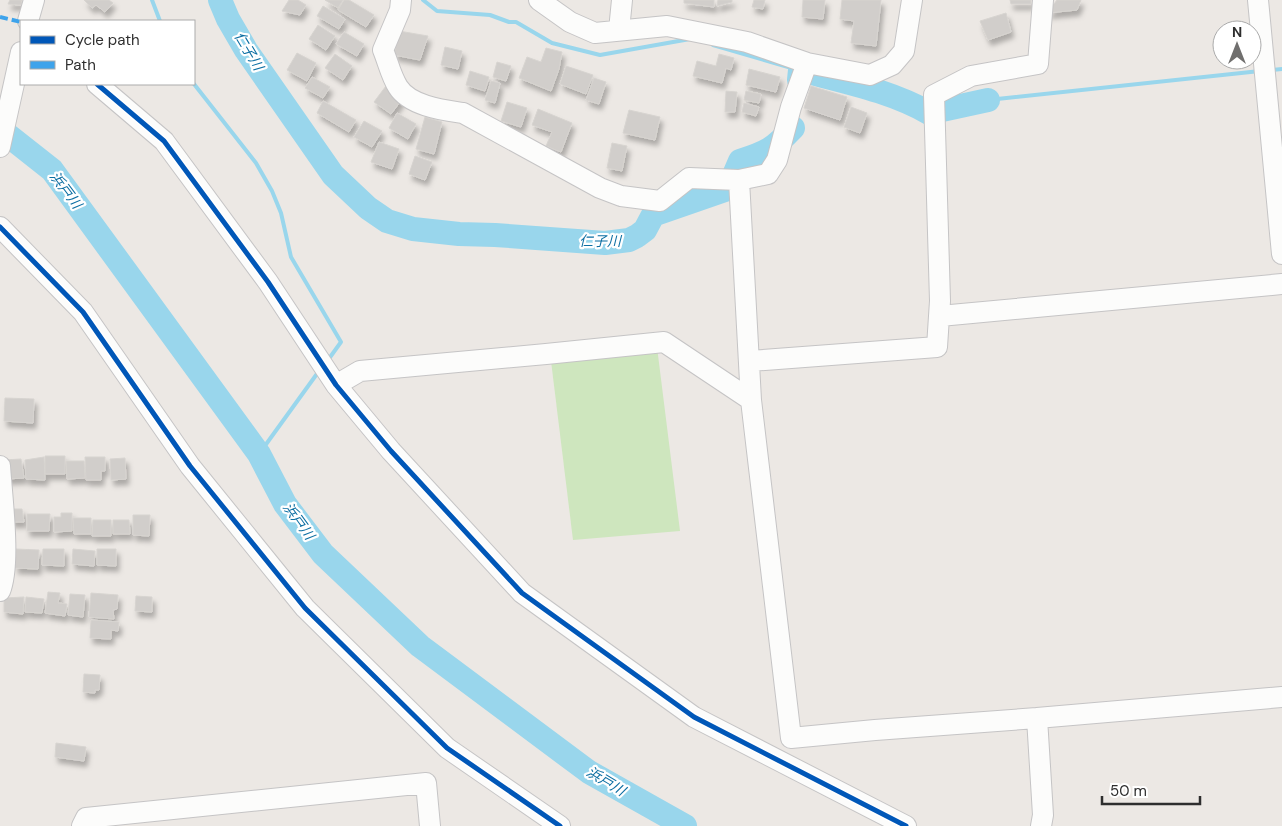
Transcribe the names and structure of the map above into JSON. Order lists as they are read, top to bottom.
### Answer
{
  "water": ["仁子川", "浜戸川"],
  "legend": ["Cycle path", "Path"],
  "scale_bar": "50 m",
  "north": "top"
}
